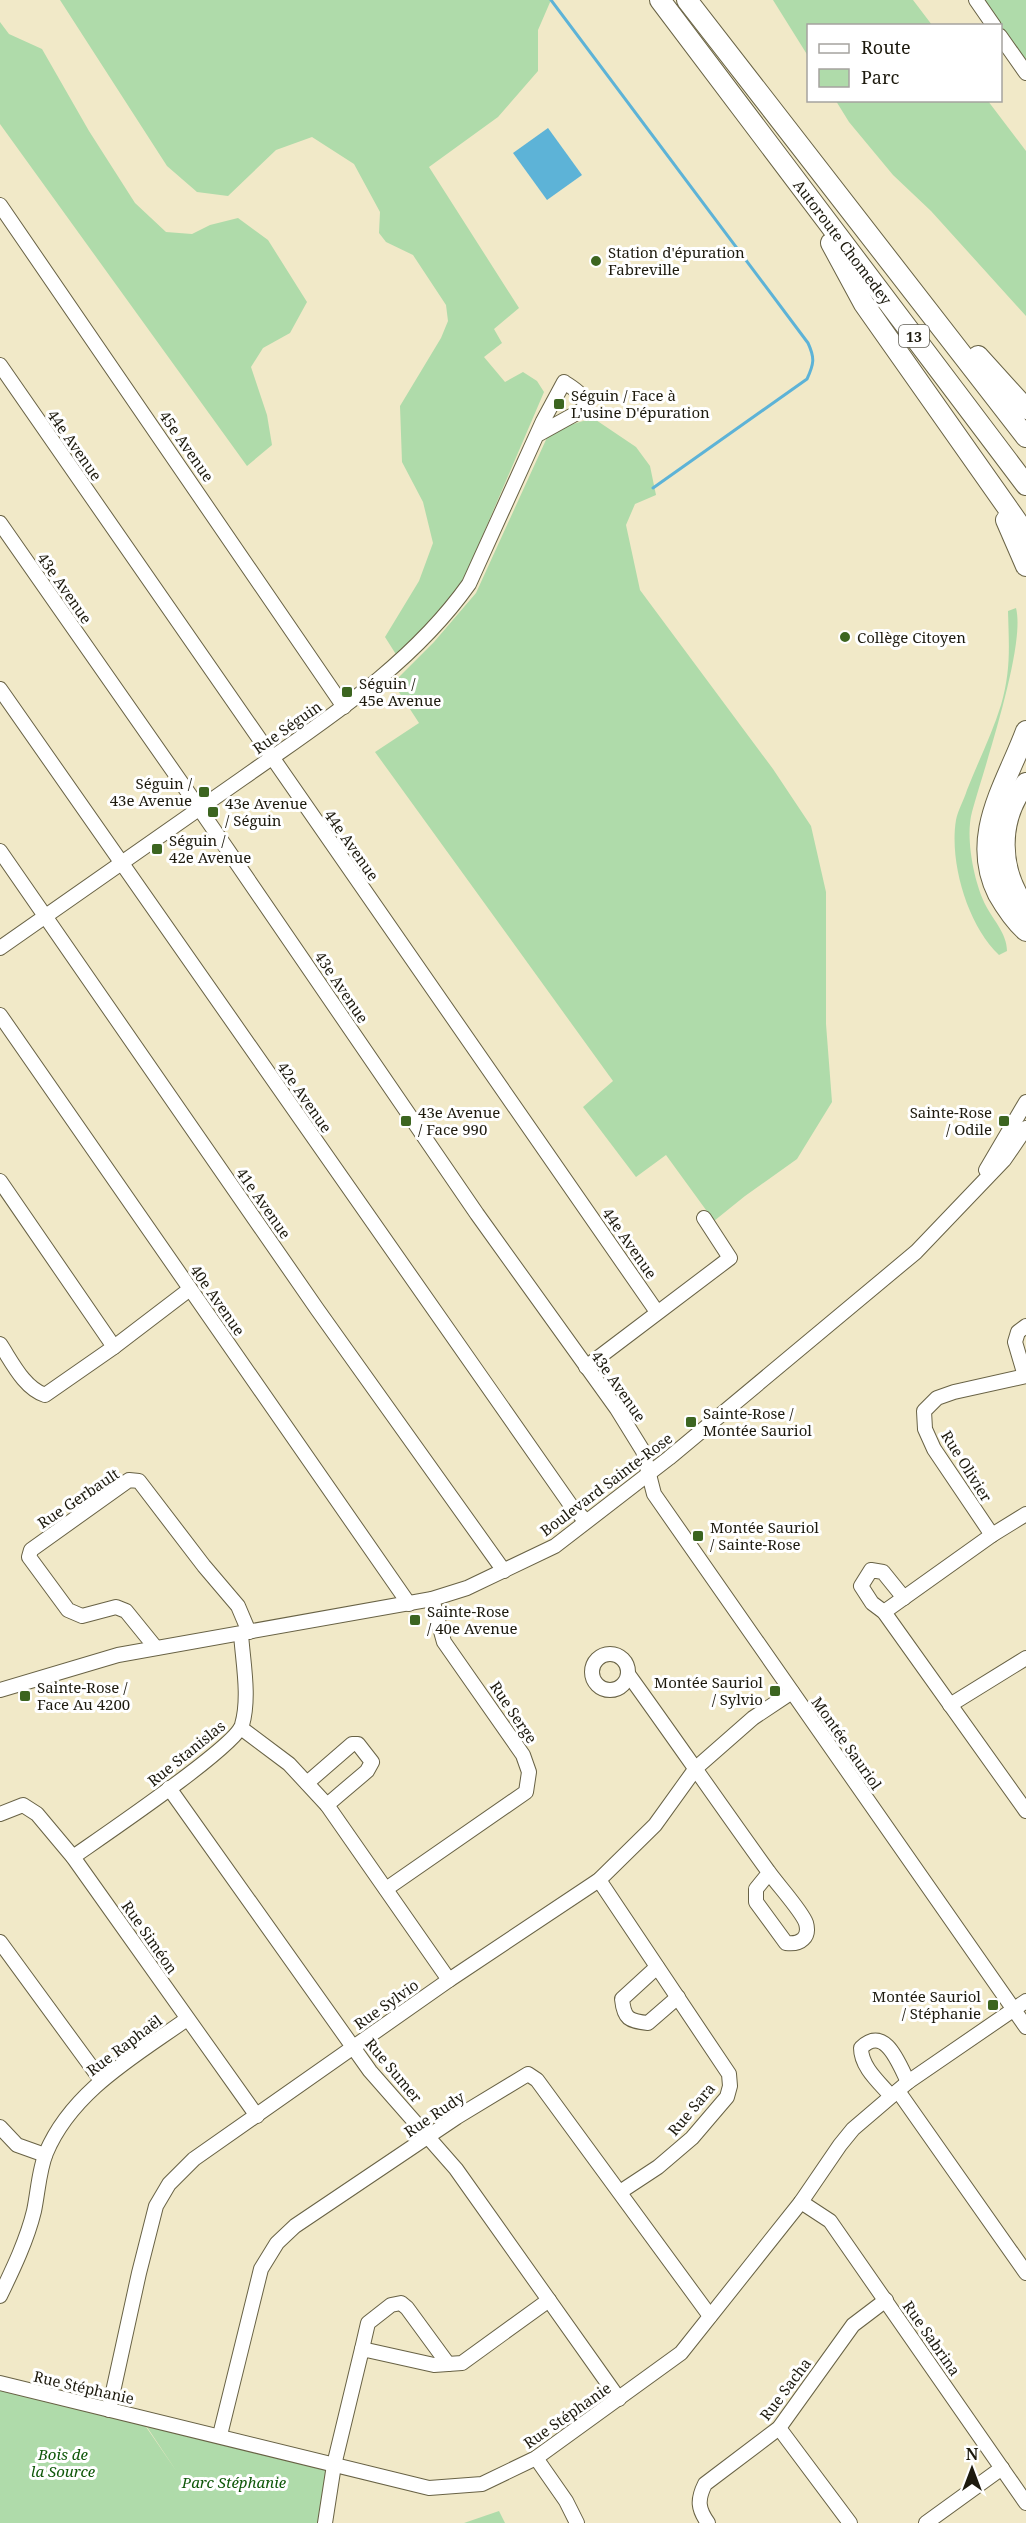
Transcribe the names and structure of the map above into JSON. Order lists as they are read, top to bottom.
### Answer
{
  "streets": {
    "highway": ["Autoroute Chomedey", "13"],
    "street": [
      "44e Avenue",
      "45e Avenue",
      "43e Avenue",
      "Rue Séguin",
      "42e Avenue",
      "41e Avenue",
      "40e Avenue",
      "Rue Olivier",
      "Boulevard Sainte-Rose",
      "Rue Gerbault",
      "Rue Serge",
      "Montée Sauriol",
      "Rue Stanislas",
      "Rue Siméon",
      "Rue Sylvio",
      "Rue Raphaël",
      "Rue Sumer",
      "Rue Sara",
      "Rue Rudy",
      "Rue Sabrina",
      "Rue Stéphanie",
      "Rue Sacha"
    ]
  },
  "crossings": [
    ["44e Avenue", "Rue Séguin"],
    ["45e Avenue", "Rue Séguin"],
    ["43e Avenue", "Rue Séguin"],
    ["43e Avenue", "Boulevard Sainte-Rose"],
    ["43e Avenue", "Montée Sauriol"],
    ["Rue Séguin", "42e Avenue"],
    ["Rue Séguin", "41e Avenue"],
    ["42e Avenue", "Boulevard Sainte-Rose"],
    ["41e Avenue", "Boulevard Sainte-Rose"],
    ["40e Avenue", "Boulevard Sainte-Rose"],
    ["Boulevard Sainte-Rose", "Rue Gerbault"],
    ["Boulevard Sainte-Rose", "Rue Serge"],
    ["Boulevard Sainte-Rose", "Montée Sauriol"],
    ["Boulevard Sainte-Rose", "Rue Stanislas"],
    ["Rue Gerbault", "Rue Stanislas"],
    ["Montée Sauriol", "Rue Sylvio"],
    ["Montée Sauriol", "Rue Stéphanie"],
    ["Rue Stanislas", "Rue Siméon"],
    ["Rue Stanislas", "Rue Sumer"],
    ["Rue Siméon", "Rue Sylvio"],
    ["Rue Siméon", "Rue Raphaël"],
    ["Rue Sylvio", "Rue Sumer"],
    ["Rue Sylvio", "Rue Sara"],
    ["Rue Sylvio", "Rue Stéphanie"],
    ["Rue Sumer", "Rue Rudy"],
    ["Rue Sumer", "Rue Stéphanie"],
    ["Rue Sara", "Rue Rudy"],
    ["Rue Rudy", "Rue Stéphanie"],
    ["Rue Sabrina", "Rue Stéphanie"],
    ["Rue Sabrina", "Rue Sacha"]
  ],
  "parks": ["Bois de la Source", "Parc Stéphanie"],
  "places": {
    "other": ["Station d'épuration Fabreville", "Collège Citoyen"],
    "transit": [
      "Séguin / Face à L'usine D'épuration",
      "Séguin / 45e Avenue",
      "Séguin / 43e Avenue",
      "43e Avenue / Séguin",
      "Séguin / 42e Avenue",
      "43e Avenue / Face 990",
      "Sainte-Rose / Odile",
      "Sainte-Rose / Montée Sauriol",
      "Montée Sauriol / Sainte-Rose",
      "Sainte-Rose / 40e Avenue",
      "Montée Sauriol / Sylvio",
      "Sainte-Rose / Face Au 4200",
      "Montée Sauriol / Stéphanie"
    ]
  },
  "legend": ["Route", "Parc"],
  "north": "top"
}
